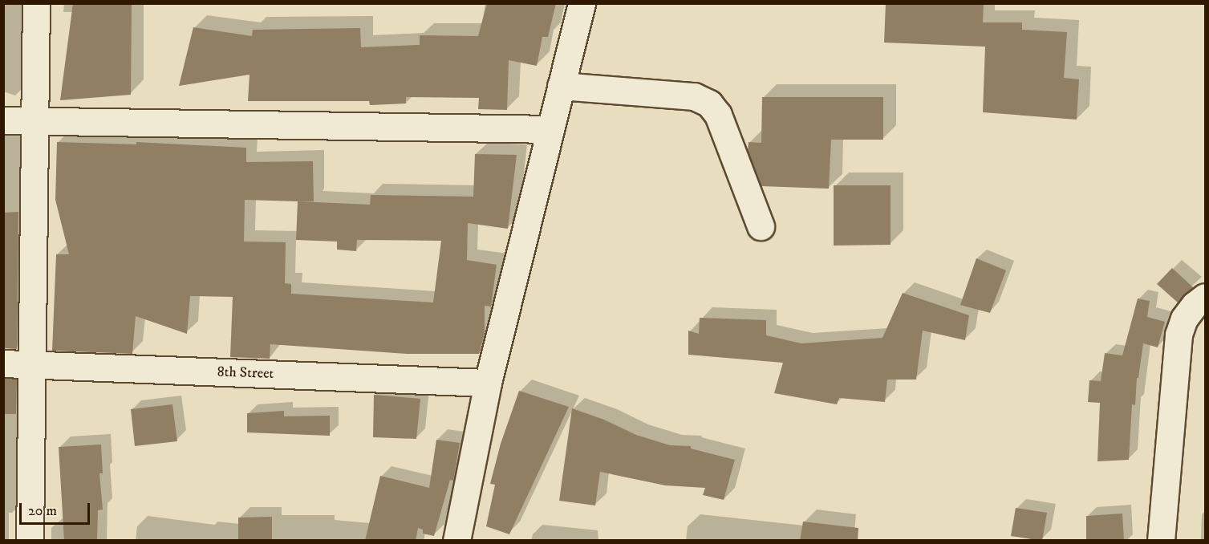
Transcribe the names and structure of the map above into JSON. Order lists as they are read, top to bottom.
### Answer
{
  "streets": {
    "street": ["8th Street"]
  },
  "scale_bar": "20 m"
}
